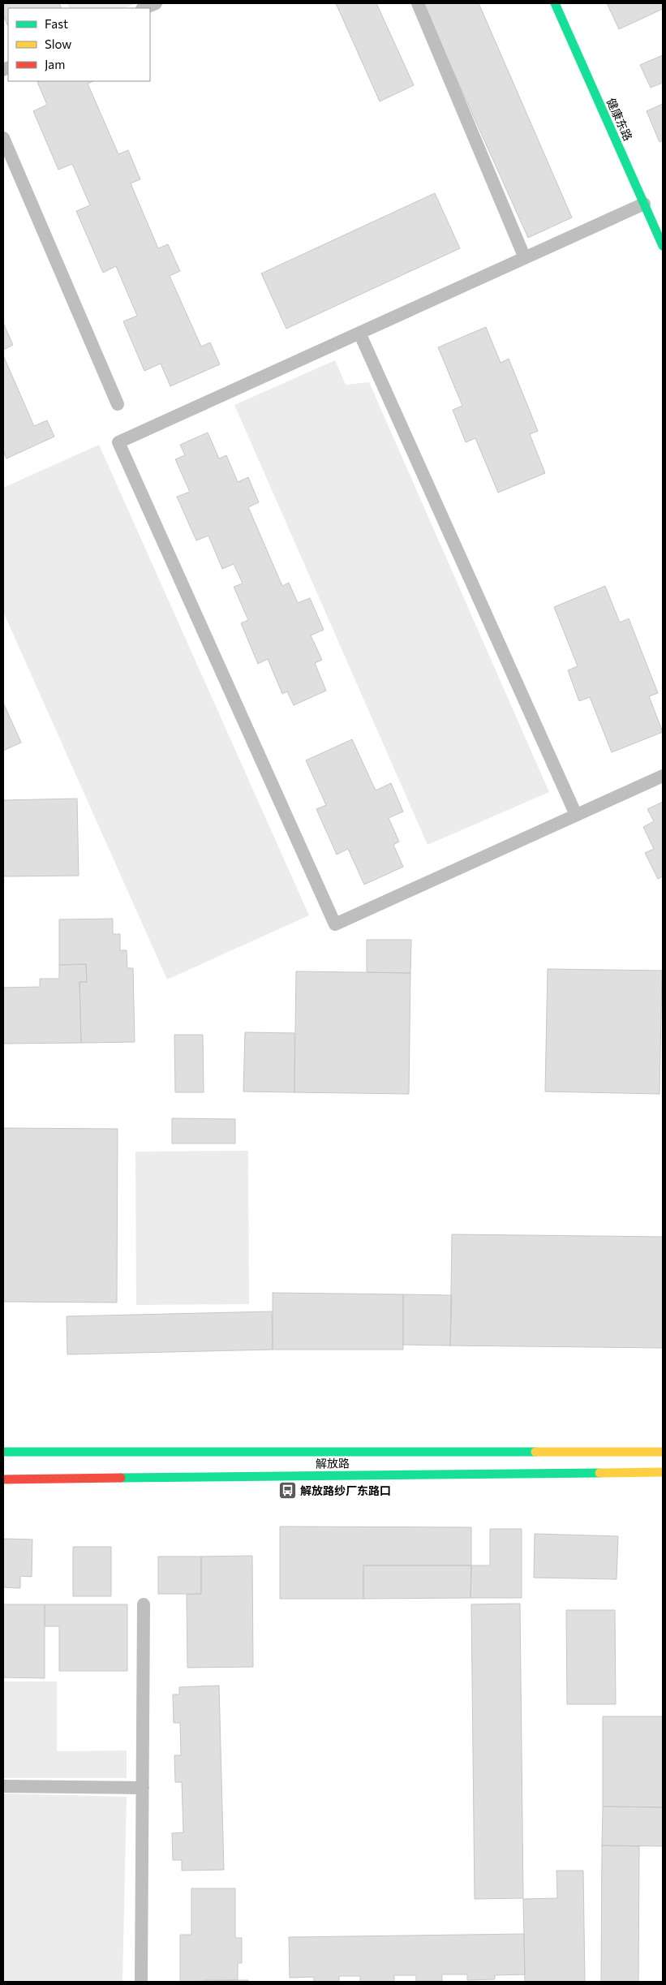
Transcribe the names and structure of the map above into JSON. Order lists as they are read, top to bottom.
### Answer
{
  "streets": {
    "main road": ["健康东路", "解放路"]
  },
  "places": {
    "bus stop": ["解放路纱厂东路口"]
  },
  "legend": ["Fast", "Slow", "Jam"]
}
